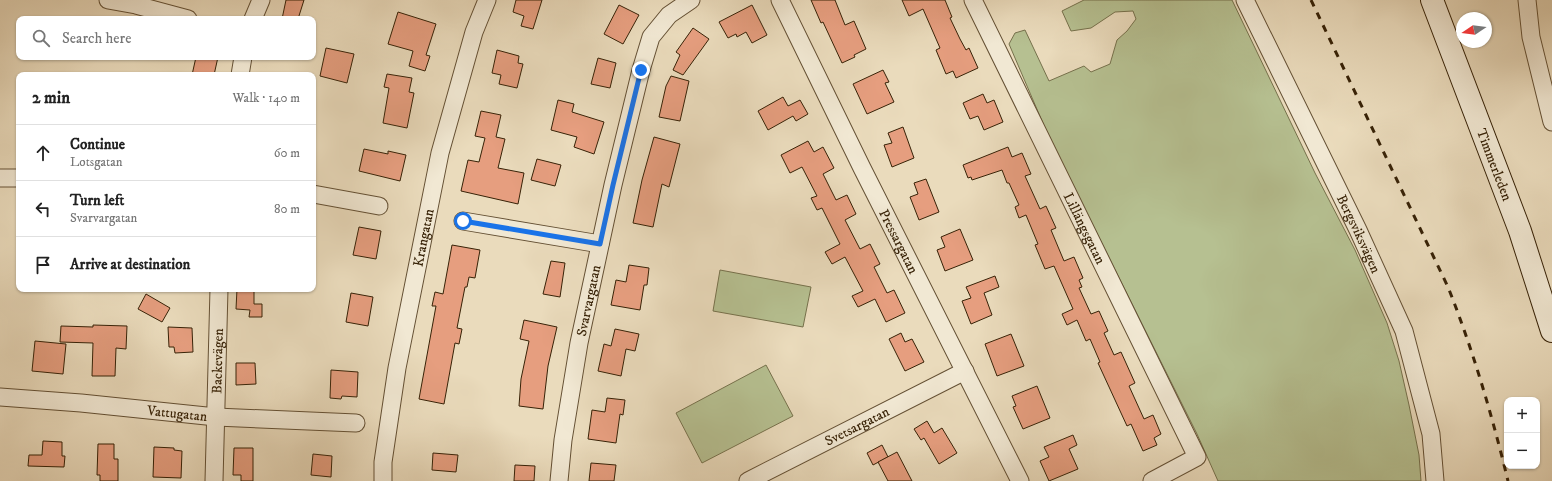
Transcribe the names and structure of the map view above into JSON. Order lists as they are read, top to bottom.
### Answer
{
  "streets": {
    "main road": ["Timmerleden"],
    "street": [
      "Lillängsgatan",
      "Bergsviksvägen",
      "Krangatan",
      "Pressargatan",
      "Svarvargatan",
      "Backevägen",
      "Vattugatan",
      "Svetsargatan"
    ]
  },
  "crossings": [
    ["Pressargatan", "Svetsargatan"],
    ["Backevägen", "Vattugatan"]
  ],
  "north": "left",
  "page": {
    "search": "Search here",
    "heading": ["2 min", "Walk · 140 m"],
    "list": [
      ["Continue", "Lotsgatan", "60 m"],
      ["Turn left", "Svarvargatan", "80 m"],
      "Arrive at destination"
    ],
    "map_buttons": ["+", "−"]
  }
}
